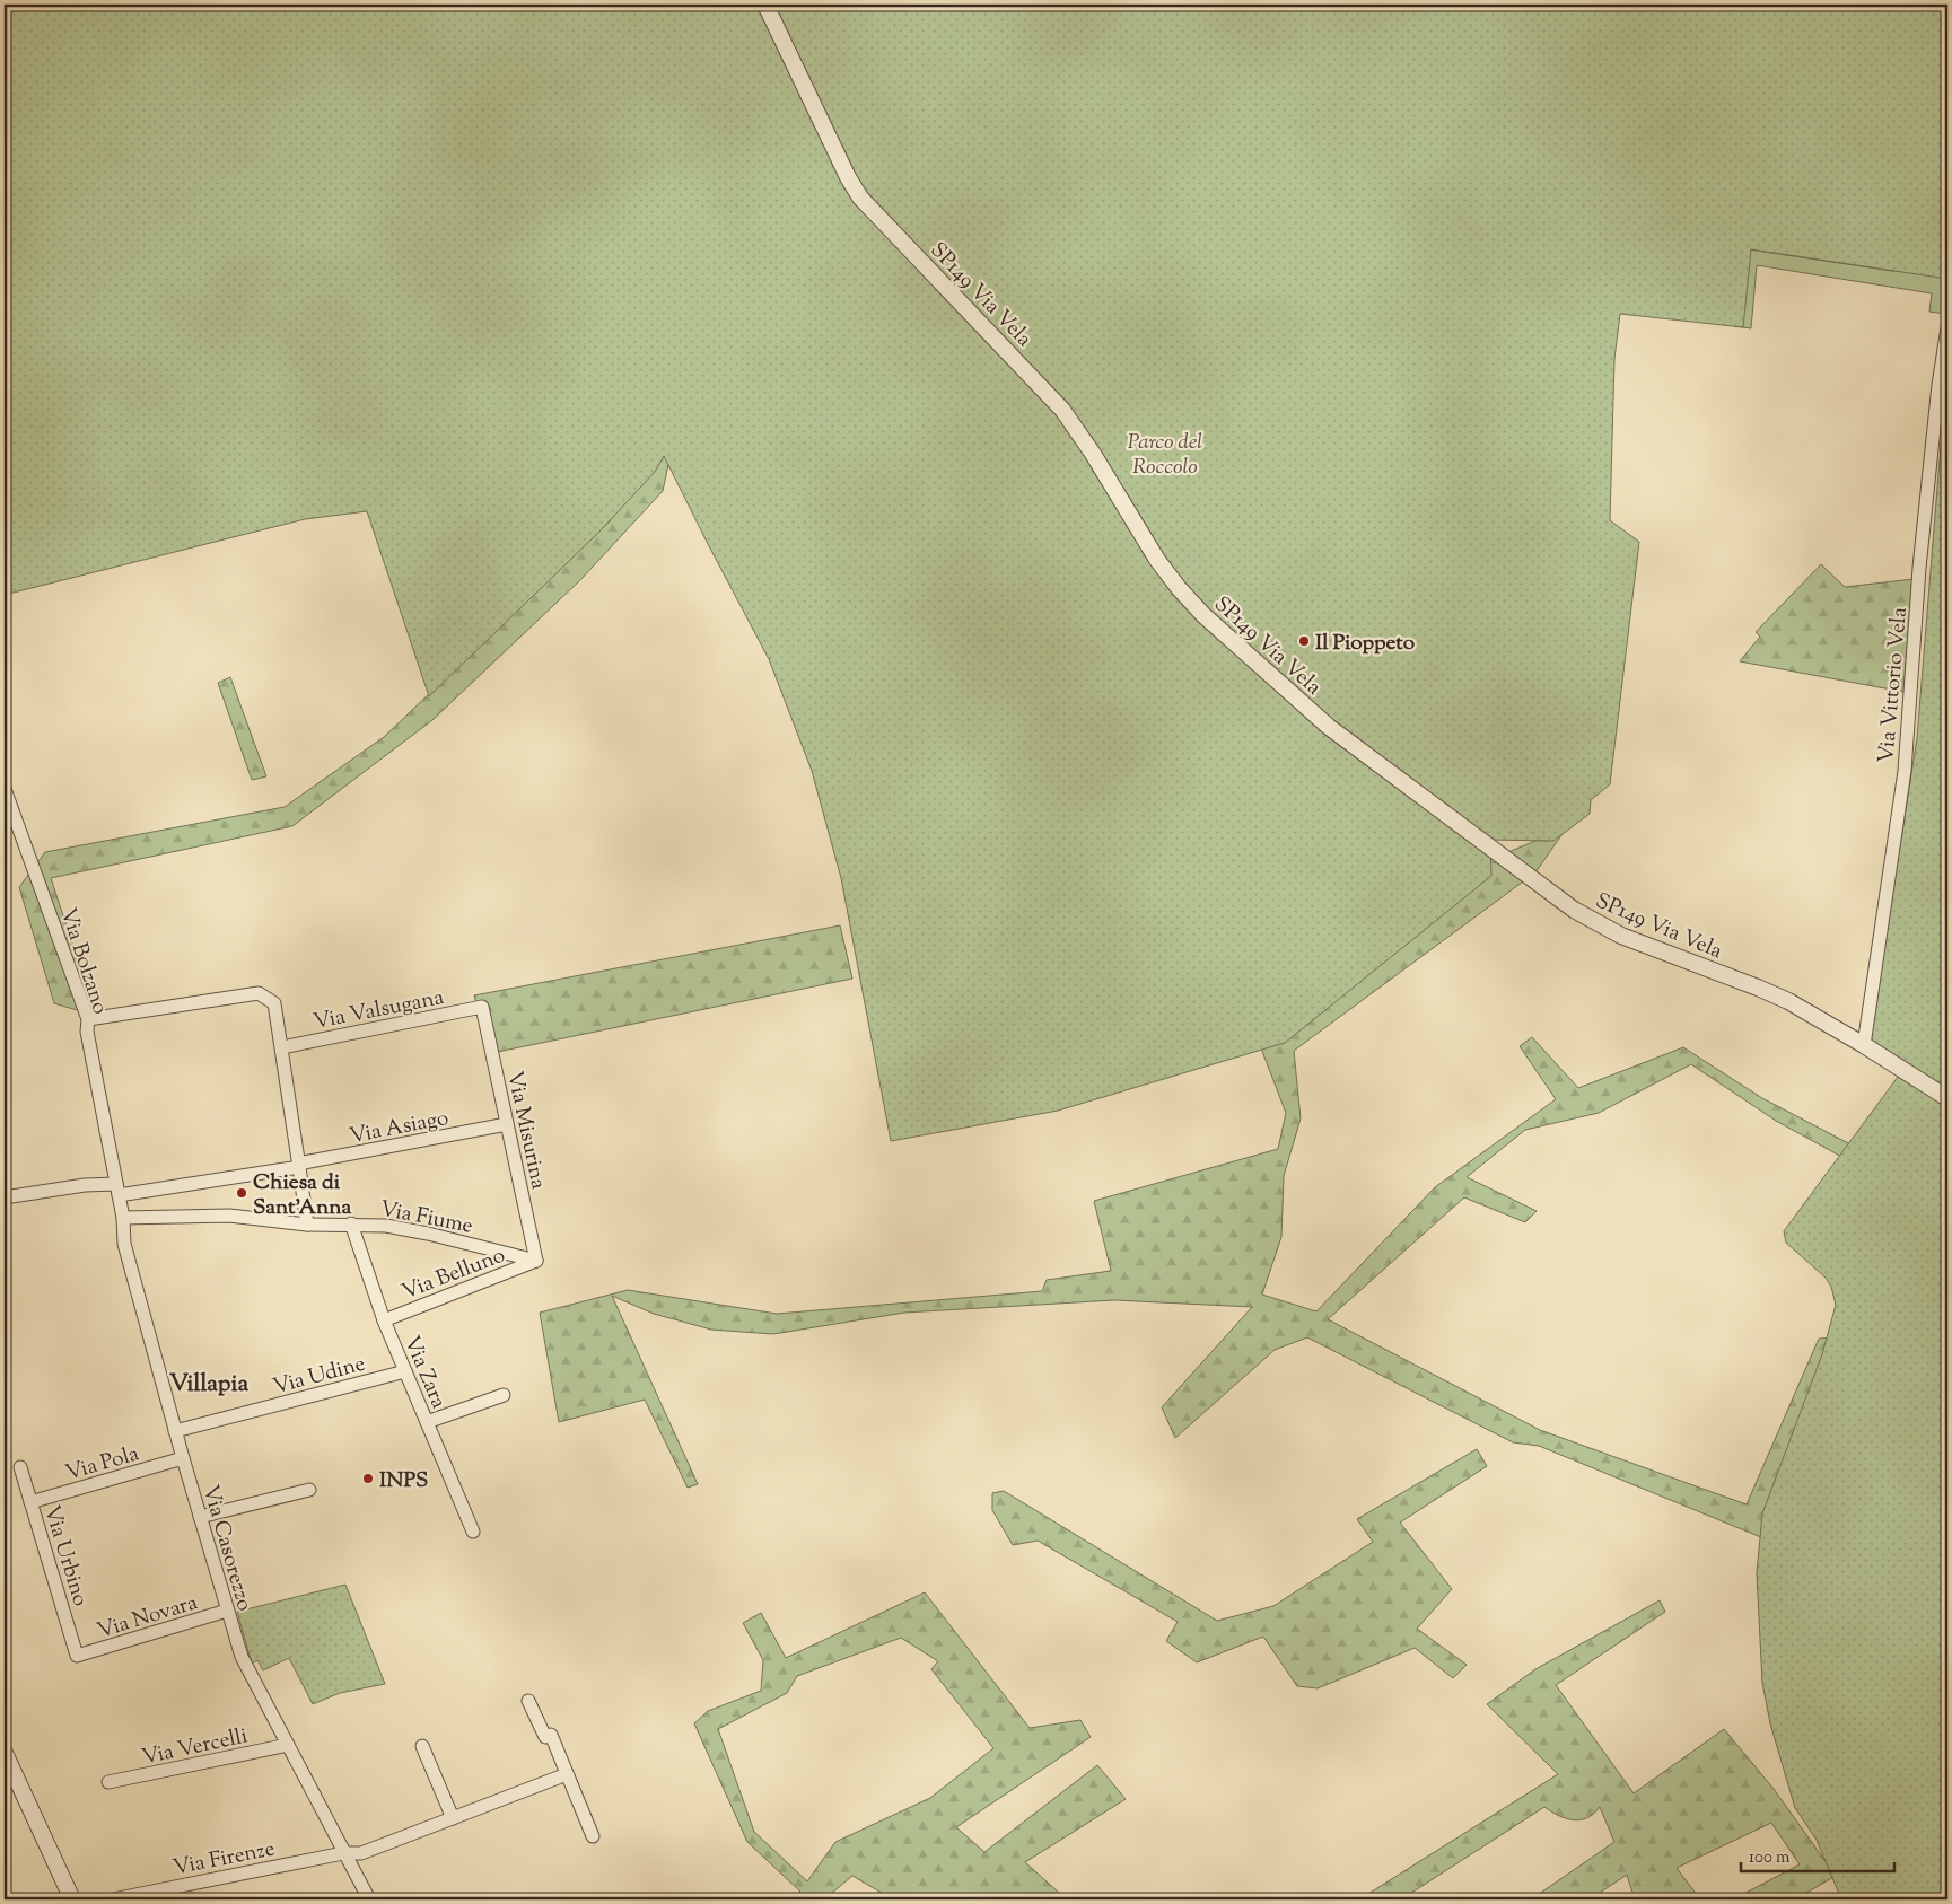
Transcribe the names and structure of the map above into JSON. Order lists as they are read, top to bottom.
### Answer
{
  "streets": {
    "street": [
      "SP149 Via Vela",
      "Via Vittorio Vela",
      "Via Bolzano",
      "Via Valsugana",
      "Via Asiago",
      "Via Misurina",
      "Via Fiume",
      "Via Belluno",
      "Via Zara",
      "Via Udine",
      "Via Pola",
      "Via Casorezzo",
      "Via Urbino",
      "Via Novara",
      "Via Vercelli",
      "Via Firenze"
    ]
  },
  "crossings": [
    ["SP149 Via Vela", "Via Vittorio Vela"],
    ["Via Bolzano", "Via Asiago"],
    ["Via Bolzano", "Via Casorezzo"],
    ["Via Valsugana", "Via Misurina"],
    ["Via Asiago", "Via Misurina"],
    ["Via Asiago", "Via Casorezzo"],
    ["Via Misurina", "Via Fiume"],
    ["Via Misurina", "Via Belluno"],
    ["Via Fiume", "Via Belluno"],
    ["Via Fiume", "Via Zara"],
    ["Via Fiume", "Via Casorezzo"],
    ["Via Belluno", "Via Zara"],
    ["Via Zara", "Via Udine"],
    ["Via Udine", "Via Casorezzo"],
    ["Via Pola", "Via Casorezzo"],
    ["Via Pola", "Via Urbino"],
    ["Via Casorezzo", "Via Novara"],
    ["Via Casorezzo", "Via Vercelli"],
    ["Via Casorezzo", "Via Firenze"],
    ["Via Urbino", "Via Novara"]
  ],
  "districts": ["Villapia"],
  "parks": ["Parco del Roccolo"],
  "places": ["Il Pioppeto", "Chiesa di Sant'Anna", "INPS"],
  "scale_bar": "100 m"
}
